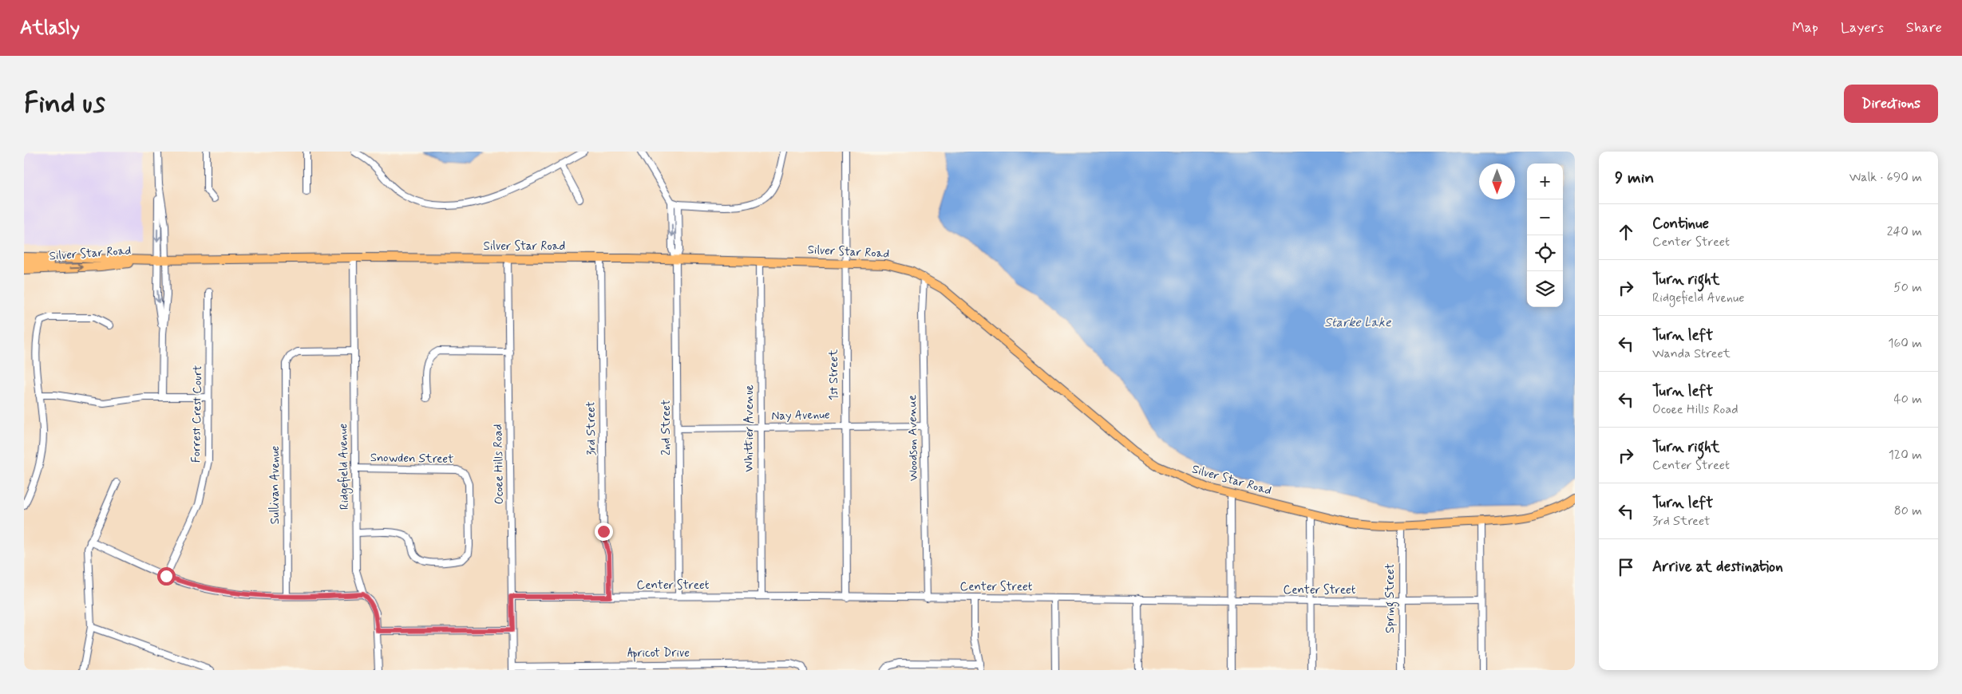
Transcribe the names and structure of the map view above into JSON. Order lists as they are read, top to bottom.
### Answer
{
  "streets": {
    "main road": ["Silver Star Road"],
    "street": [
      "1st Street",
      "Forrest Crest Court",
      "Nay Avenue",
      "2nd Street",
      "3rd Street",
      "Whittier Avenue",
      "Woodson Avenue",
      "Snowden Street",
      "Ocoee Hills Road",
      "Ridgefield Avenue",
      "Sullivan Avenue",
      "Center Street",
      "Spring Street",
      "Apricot Drive"
    ]
  },
  "crossings": [
    ["Silver Star Road", "1st Street"],
    ["Silver Star Road", "2nd Street"],
    ["Silver Star Road", "3rd Street"],
    ["Silver Star Road", "Whittier Avenue"],
    ["Silver Star Road", "Woodson Avenue"],
    ["Silver Star Road", "Ocoee Hills Road"],
    ["Silver Star Road", "Ridgefield Avenue"],
    ["Silver Star Road", "Spring Street"],
    ["1st Street", "Nay Avenue"],
    ["1st Street", "Center Street"],
    ["Nay Avenue", "2nd Street"],
    ["Nay Avenue", "Whittier Avenue"],
    ["Nay Avenue", "Woodson Avenue"],
    ["2nd Street", "Center Street"],
    ["3rd Street", "Center Street"],
    ["Whittier Avenue", "Center Street"],
    ["Woodson Avenue", "Center Street"],
    ["Snowden Street", "Ridgefield Avenue"],
    ["Ocoee Hills Road", "Center Street"],
    ["Ocoee Hills Road", "Apricot Drive"],
    ["Ridgefield Avenue", "Sullivan Avenue"],
    ["Center Street", "Spring Street"]
  ],
  "water": ["Starke Lake"],
  "north": "bottom",
  "page": {
    "header": "Atlasly",
    "nav": ["Map", "Layers", "Share"],
    "buttons": "Directions",
    "title": "Find us",
    "heading": ["9 min", "Walk · 690 m"],
    "map_buttons": ["+", "−"],
    "list": [
      ["Continue", "Center Street", "240 m"],
      ["Turn right", "Ridgefield Avenue", "50 m"],
      ["Turn left", "Wanda Street", "160 m"],
      ["Turn left", "Ocoee Hills Road", "40 m"],
      ["Turn right", "Center Street", "120 m"],
      ["Turn left", "3rd Street", "80 m"],
      "Arrive at destination"
    ]
  }
}
